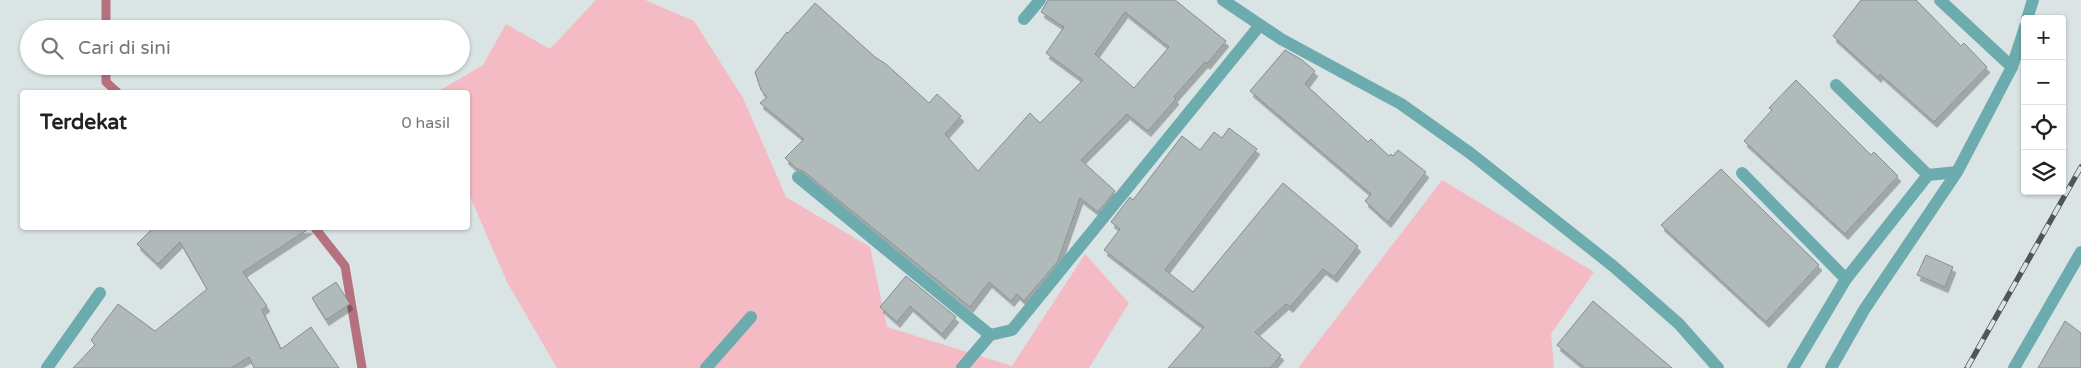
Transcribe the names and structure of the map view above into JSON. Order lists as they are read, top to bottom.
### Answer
{
  "page": {
    "map_buttons": ["+", "−"],
    "search": "Cari di sini",
    "heading": ["Terdekat", "0 hasil"]
  }
}
